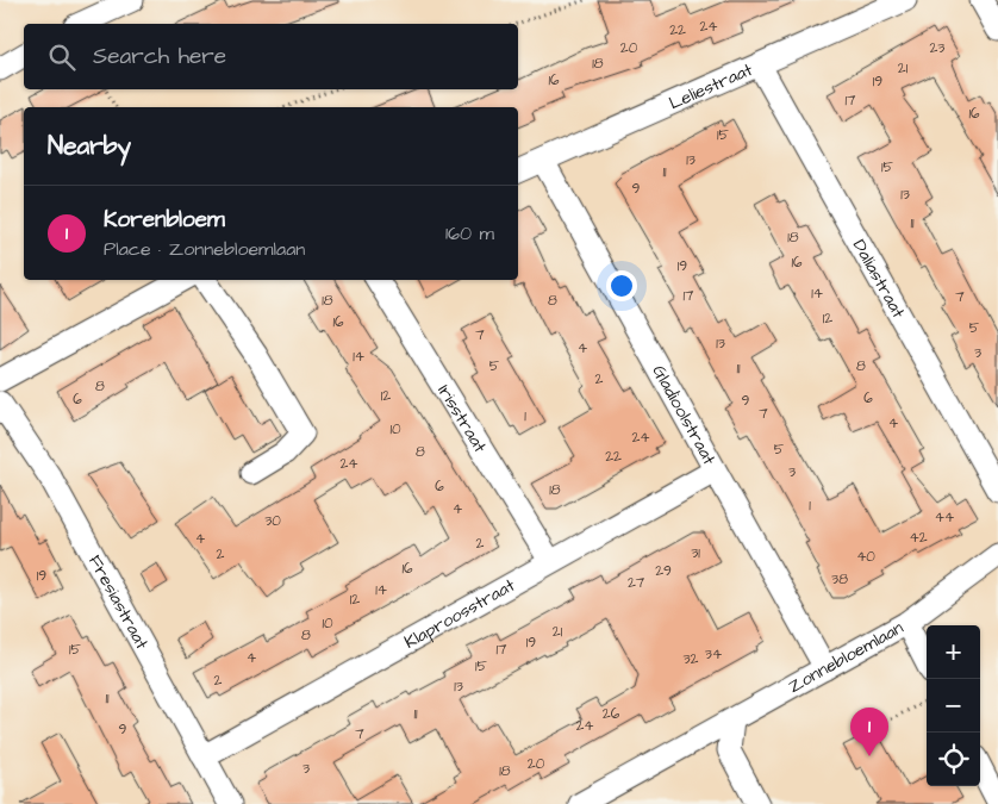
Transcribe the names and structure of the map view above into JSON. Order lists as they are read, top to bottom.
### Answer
{
  "streets": {
    "street": [
      "Leliestraat",
      "Daliastraat",
      "Gladioolstraat",
      "Irisstraat",
      "Fresiastraat",
      "Klaproosstraat",
      "Zonnebloemlaan"
    ]
  },
  "crossings": [
    ["Leliestraat", "Daliastraat"],
    ["Leliestraat", "Gladioolstraat"],
    ["Gladioolstraat", "Klaproosstraat"],
    ["Gladioolstraat", "Zonnebloemlaan"],
    ["Irisstraat", "Klaproosstraat"],
    ["Fresiastraat", "Klaproosstraat"]
  ],
  "house_numbers": [
    "24",
    "22",
    "20",
    "23",
    "18",
    "21",
    "16",
    "19",
    "17",
    "16",
    "15",
    "13",
    "15",
    "11",
    "9",
    "13",
    "11",
    "18",
    "16",
    "19",
    "14",
    "17",
    "7",
    "18",
    "8",
    "12",
    "16",
    "5",
    "7",
    "13",
    "4",
    "3",
    "14",
    "5",
    "8",
    "11",
    "2",
    "8",
    "12",
    "6",
    "6",
    "9",
    "7",
    "1",
    "4",
    "10",
    "24",
    "5",
    "8",
    "22",
    "24",
    "3",
    "6",
    "18",
    "1",
    "4",
    "44",
    "30",
    "42",
    "4",
    "2",
    "31",
    "2",
    "40",
    "16",
    "29",
    "19",
    "38",
    "27",
    "14",
    "12",
    "10",
    "21",
    "8",
    "19",
    "15",
    "17",
    "34",
    "4",
    "32",
    "15",
    "2",
    "13",
    "11",
    "11",
    "26",
    "24",
    "9",
    "7",
    "20",
    "3",
    "18"
  ],
  "page": {
    "search": "Search here",
    "heading": "Nearby",
    "list": [
      {
        "mark": "1",
        "name": "Korenbloem",
        "note": "Place · Zonnebloemlaan",
        "value": "160 m"
      }
    ],
    "map_buttons": ["+", "−"],
    "pins": "1"
  }
}
